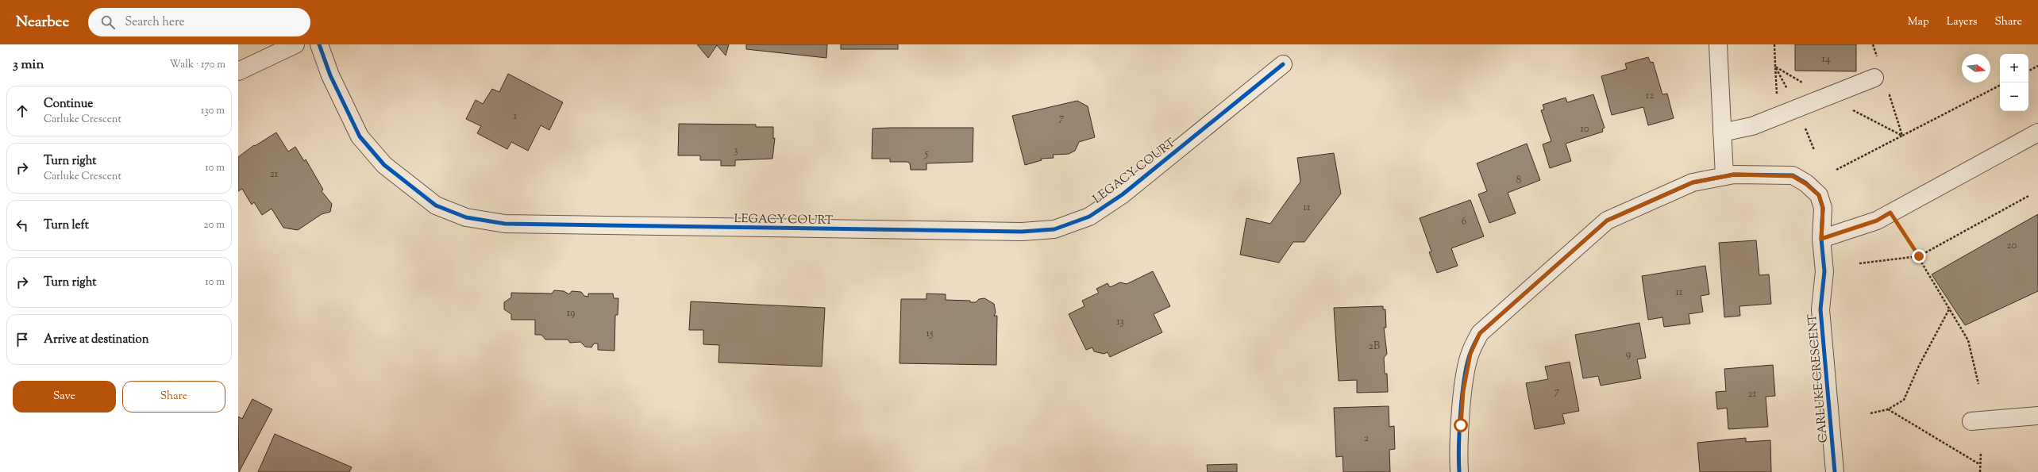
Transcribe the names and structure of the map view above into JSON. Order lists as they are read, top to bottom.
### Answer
{
  "streets": {
    "street": ["LEGACY COURT", "CARLUKE CRESCENT"]
  },
  "house_numbers": [
    "14",
    "12",
    "1",
    "7",
    "10",
    "3",
    "5",
    "21",
    "8",
    "11",
    "6",
    "20",
    "11",
    "19",
    "13",
    "15",
    "2B",
    "9",
    "7",
    "21",
    "2"
  ],
  "north": "right",
  "page": {
    "header": "Nearbee",
    "search": "Search here",
    "nav": ["Map", "Layers", "Share"],
    "heading": ["3 min", "Walk · 170 m"],
    "map_buttons": ["+", "−"],
    "list": [
      ["Continue", "Carluke Crescent", "130 m"],
      ["Turn right", "Carluke Crescent", "10 m"],
      ["Turn left", "20 m"],
      ["Turn right", "10 m"],
      "Arrive at destination"
    ],
    "buttons": ["Save", "Share"]
  }
}
